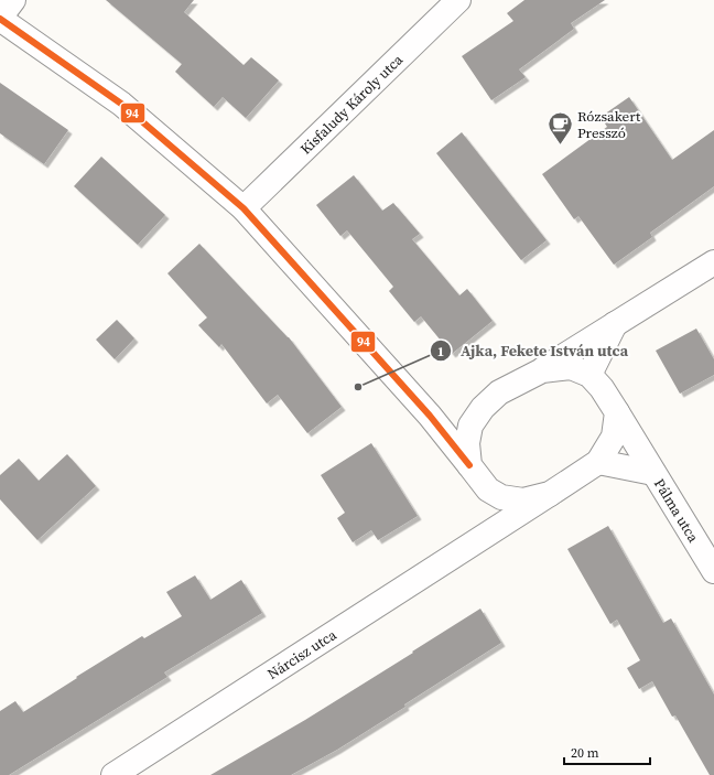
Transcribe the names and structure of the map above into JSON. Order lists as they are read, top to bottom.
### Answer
{
  "streets": {
    "street": ["Kisfaludy Károly utca", "Pálma utca", "Nárcisz utca"]
  },
  "crossings": [
    ["Pálma utca", "Nárcisz utca"]
  ],
  "places": {
    "cafe": ["Rózsakert Presszó"],
    "other": ["Ajka, Fekete István utca"]
  },
  "lines": ["transit line 94"],
  "scale_bar": "20 m"
}
